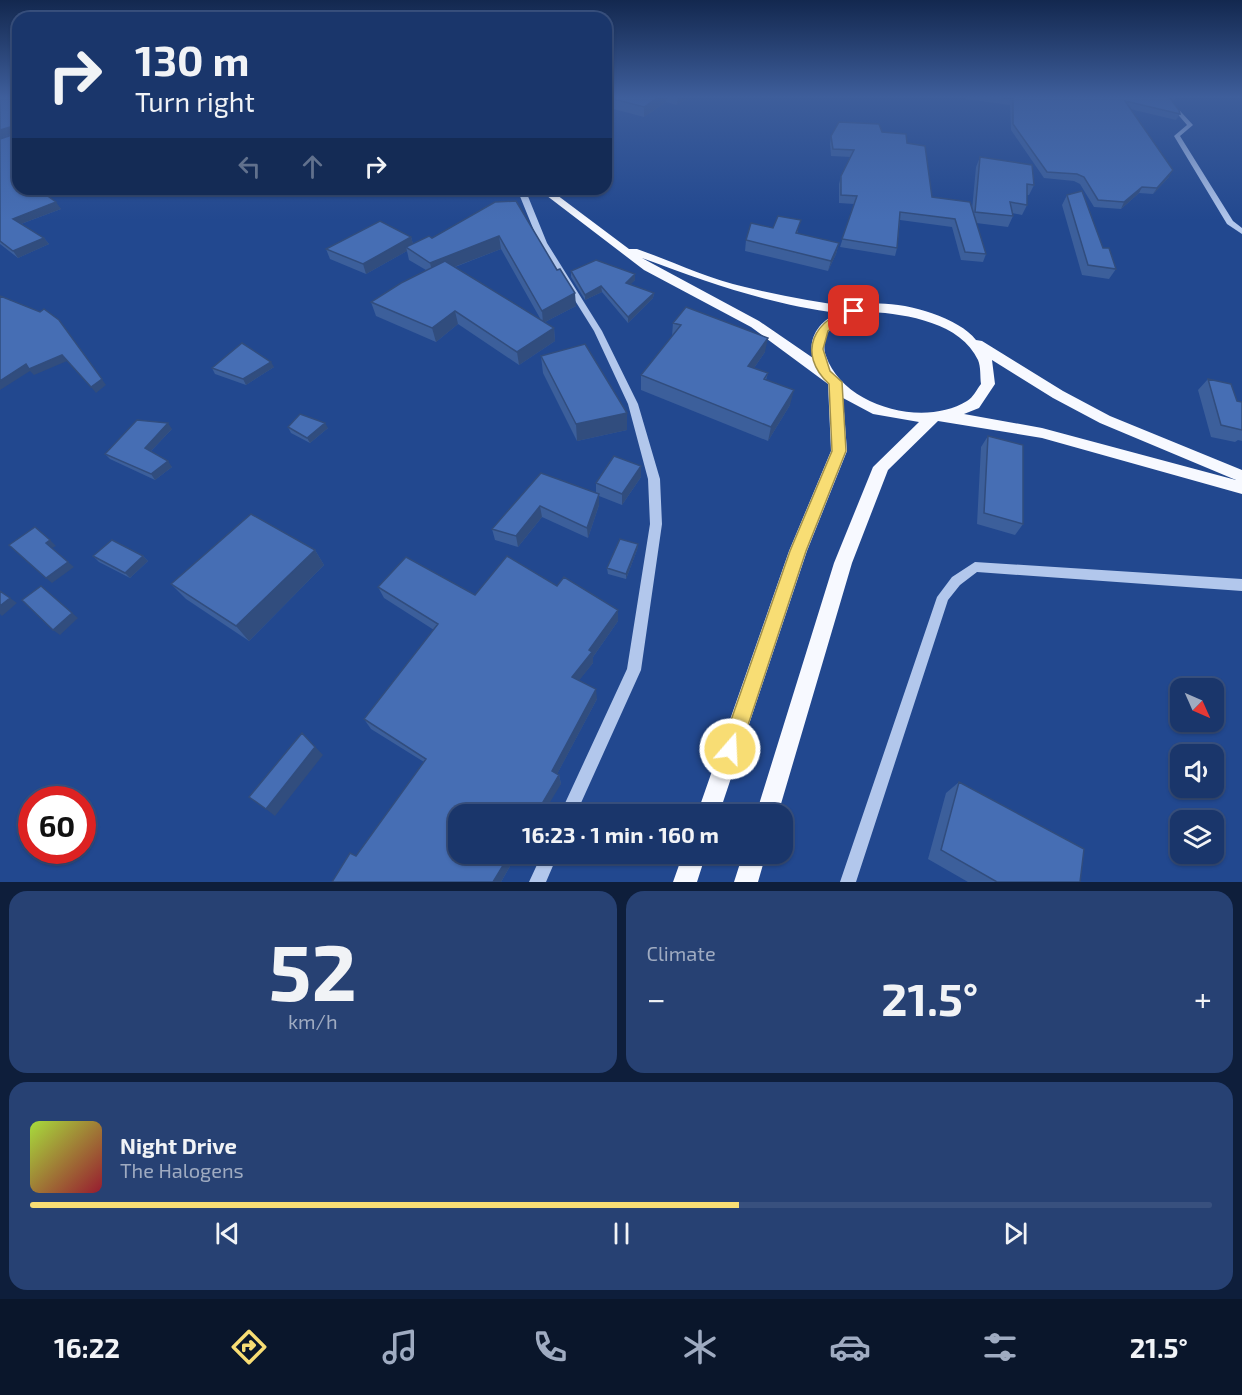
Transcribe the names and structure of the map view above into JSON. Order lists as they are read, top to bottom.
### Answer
{
  "north": "bottom right",
  "page": {
    "turn": ["130 m", "Turn right"],
    "limit": "60",
    "trip": "16:23 · 1 min · 160 m",
    "tile": [
      ["52", "km/h"],
      "Climate"
    ],
    "heat": ["−", "21.5°", "+"],
    "song": ["Night Drive", "The Halogens"],
    "tabs": ["16:22", "21.5°"]
  }
}
